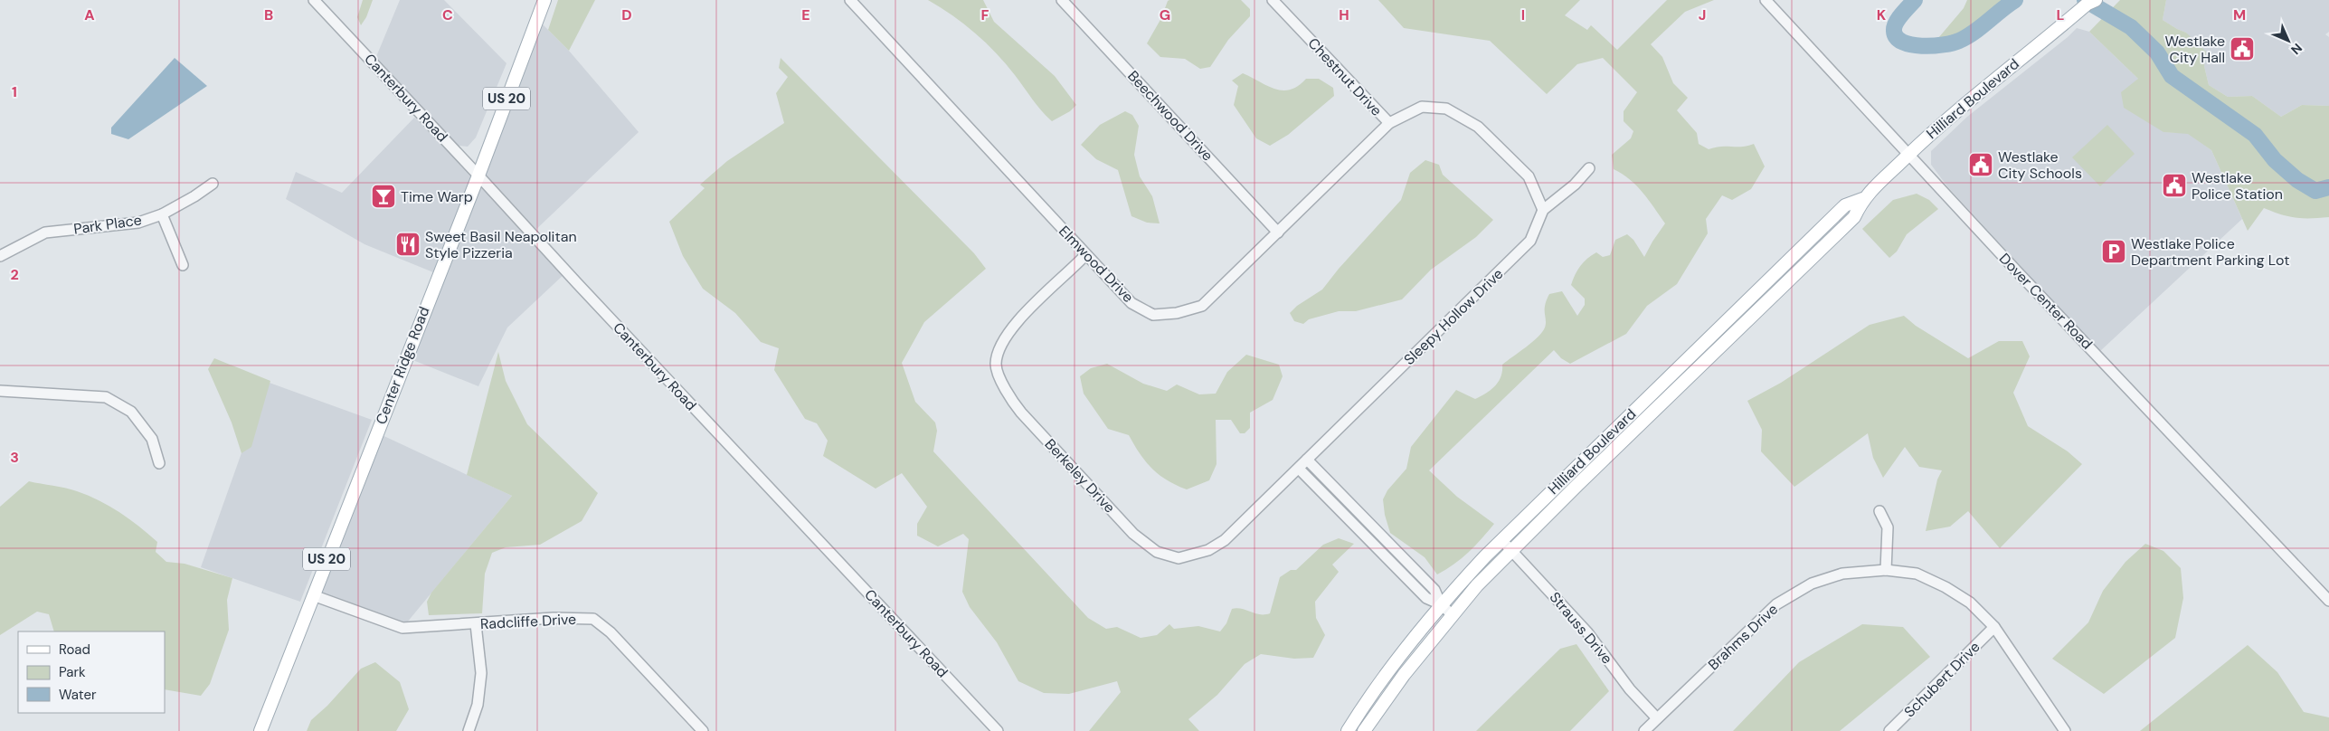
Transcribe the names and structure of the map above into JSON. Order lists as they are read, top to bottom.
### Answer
{
  "streets": {
    "main road": ["US 20", "Hilliard Boulevard", "Center Ridge Road"],
    "street": [
      "Chestnut Drive",
      "Canterbury Road",
      "Beechwood Drive",
      "Park Place",
      "Elmwood Drive",
      "Dover Center Road",
      "Sleepy Hollow Drive",
      "Berkeley Drive",
      "Radcliffe Drive",
      "Strauss Drive",
      "Brahms Drive",
      "Schubert Drive"
    ]
  },
  "crossings": [
    ["Chestnut Drive", "Elmwood Drive"],
    ["Chestnut Drive", "Sleepy Hollow Drive"],
    ["Canterbury Road", "Center Ridge Road"],
    ["Hilliard Boulevard", "Dover Center Road"],
    ["Hilliard Boulevard", "Strauss Drive"],
    ["Beechwood Drive", "Elmwood Drive"],
    ["Elmwood Drive", "Berkeley Drive"],
    ["Sleepy Hollow Drive", "Berkeley Drive"],
    ["Center Ridge Road", "Radcliffe Drive"],
    ["Strauss Drive", "Brahms Drive"],
    ["Brahms Drive", "Schubert Drive"]
  ],
  "places": {
    "public building": ["Westlake City Hall", "Westlake City Schools", "Westlake Police Station"],
    "bar": ["Time Warp"],
    "restaurant": ["Sweet Basil Neapolitan Style Pizzeria"],
    "parking": ["Westlake Police Department Parking Lot"]
  },
  "legend": ["Road", "Park", "Water"],
  "north": "bottom right",
  "grid": {
    "columns": [
      "A",
      "B",
      "C",
      "D",
      "E",
      "F",
      "G",
      "H",
      "I",
      "J",
      "K",
      "L",
      "M"
    ],
    "rows": ["1", "2", "3"]
  }
}
